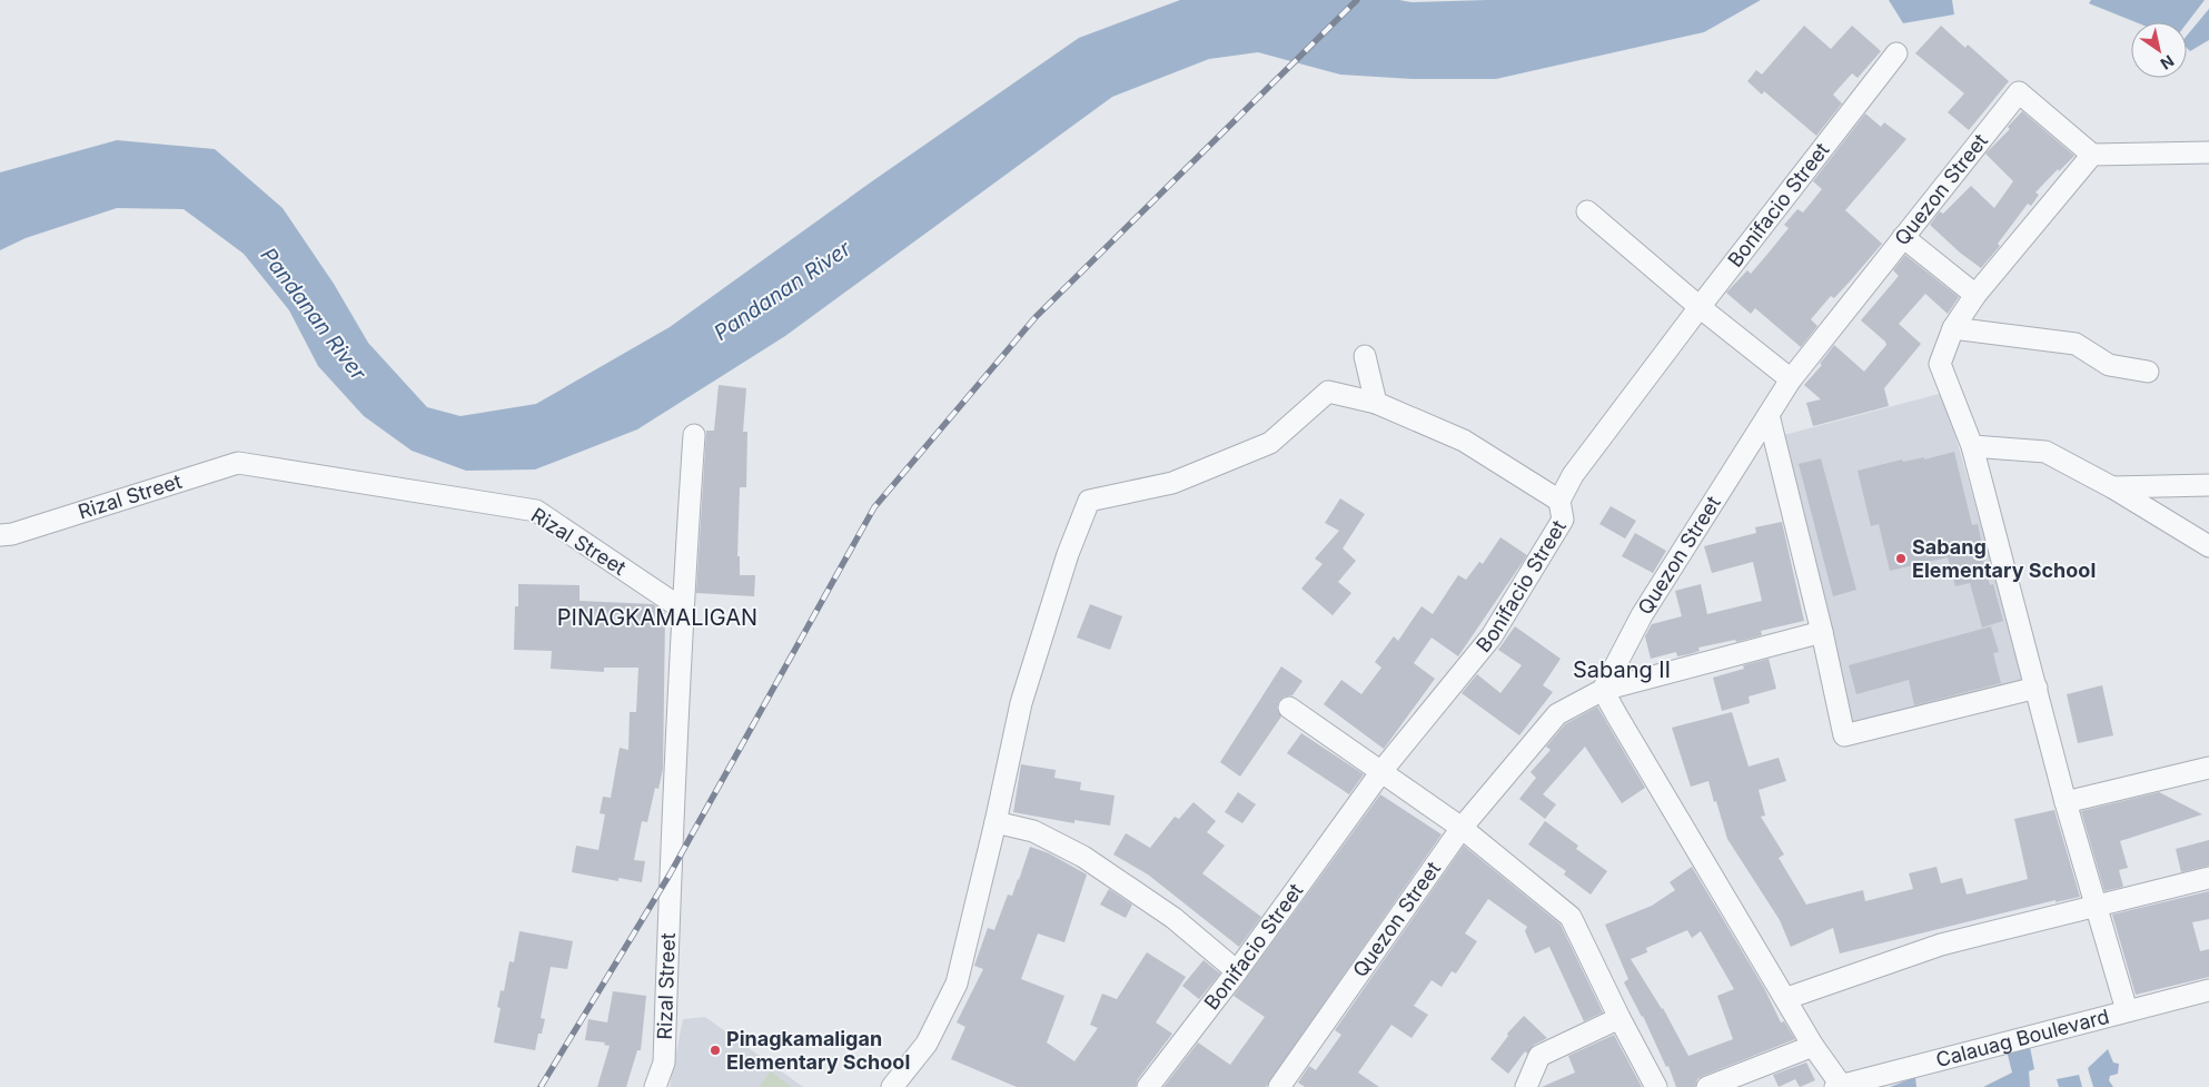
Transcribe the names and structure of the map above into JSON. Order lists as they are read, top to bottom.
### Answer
{
  "streets": {
    "street": [
      "Quezon Street",
      "Bonifacio Street",
      "Rizal Street",
      "Calauag Boulevard"
    ]
  },
  "districts": ["PINAGKAMALIGAN", "Sabang Ⅱ"],
  "water": ["Pandanan River"],
  "places": ["Sabang Elementary School", "Pinagkamaligan Elementary School"],
  "north": "bottom right"
}
